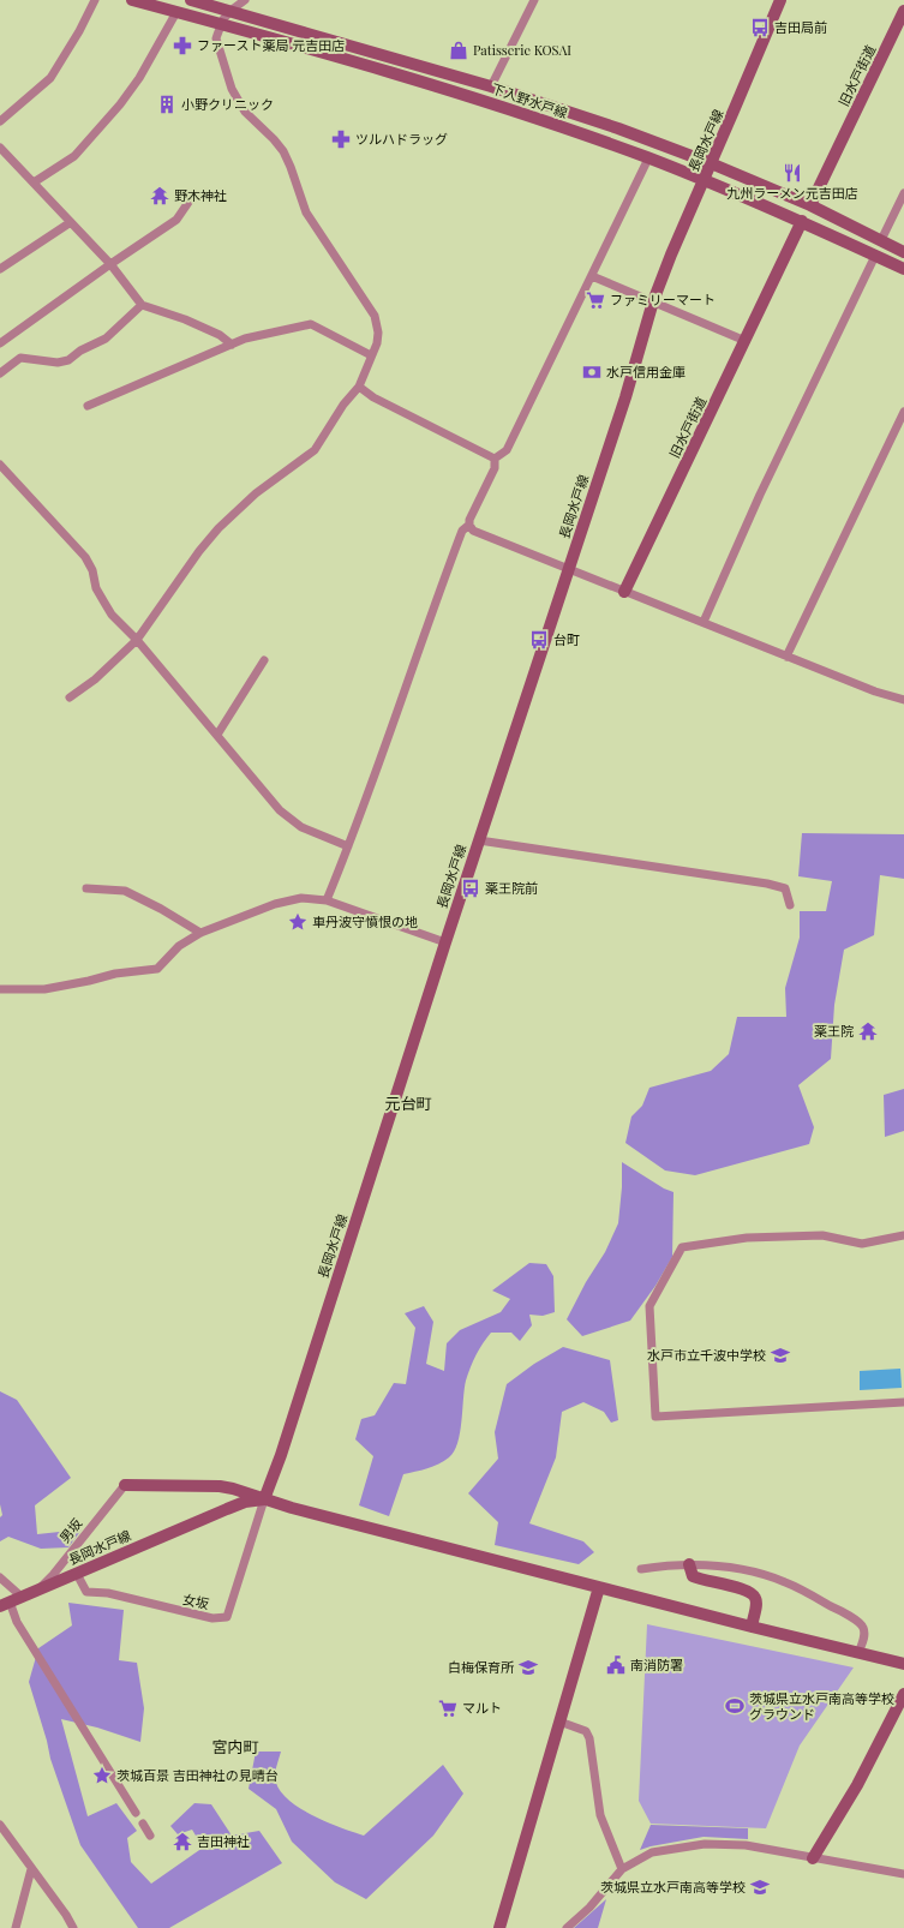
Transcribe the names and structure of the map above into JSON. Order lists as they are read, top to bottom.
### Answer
{
  "streets": {
    "main road": ["旧水戸街道", "下入野水戸線", "長岡水戸線"],
    "street": ["男坂", "女坂"]
  },
  "crossings": [
    ["旧水戸街道", "下入野水戸線"],
    ["下入野水戸線", "長岡水戸線"],
    ["長岡水戸線", "男坂"],
    ["長岡水戸線", "女坂"]
  ],
  "districts": ["元台町", "宮内町"],
  "places": {
    "bus stop": ["吉田局前", "台町", "薬王院前"],
    "pharmacy": ["ファースト薬局 元吉田店", "ツルハドラッグ"],
    "shop": ["Patisserie KOSAI"],
    "building": ["小野クリニック"],
    "restaurant": ["九州ラーメン元吉田店"],
    "temple": ["野木神社", "薬王院", "吉田神社"],
    "supermarket": ["ファミリーマート", "マルト"],
    "bank": ["水戸信用金庫"],
    "place": ["車丹波守憤恨の地", "茨城百景 吉田神社の見晴台"],
    "school or university": ["水戸市立千波中学校", "白梅保育所", "茨城県立水戸南高等学校"],
    "public building": ["南消防署"],
    "sports": ["茨城県立水戸南高等学校 グラウンド"]
  }
}
